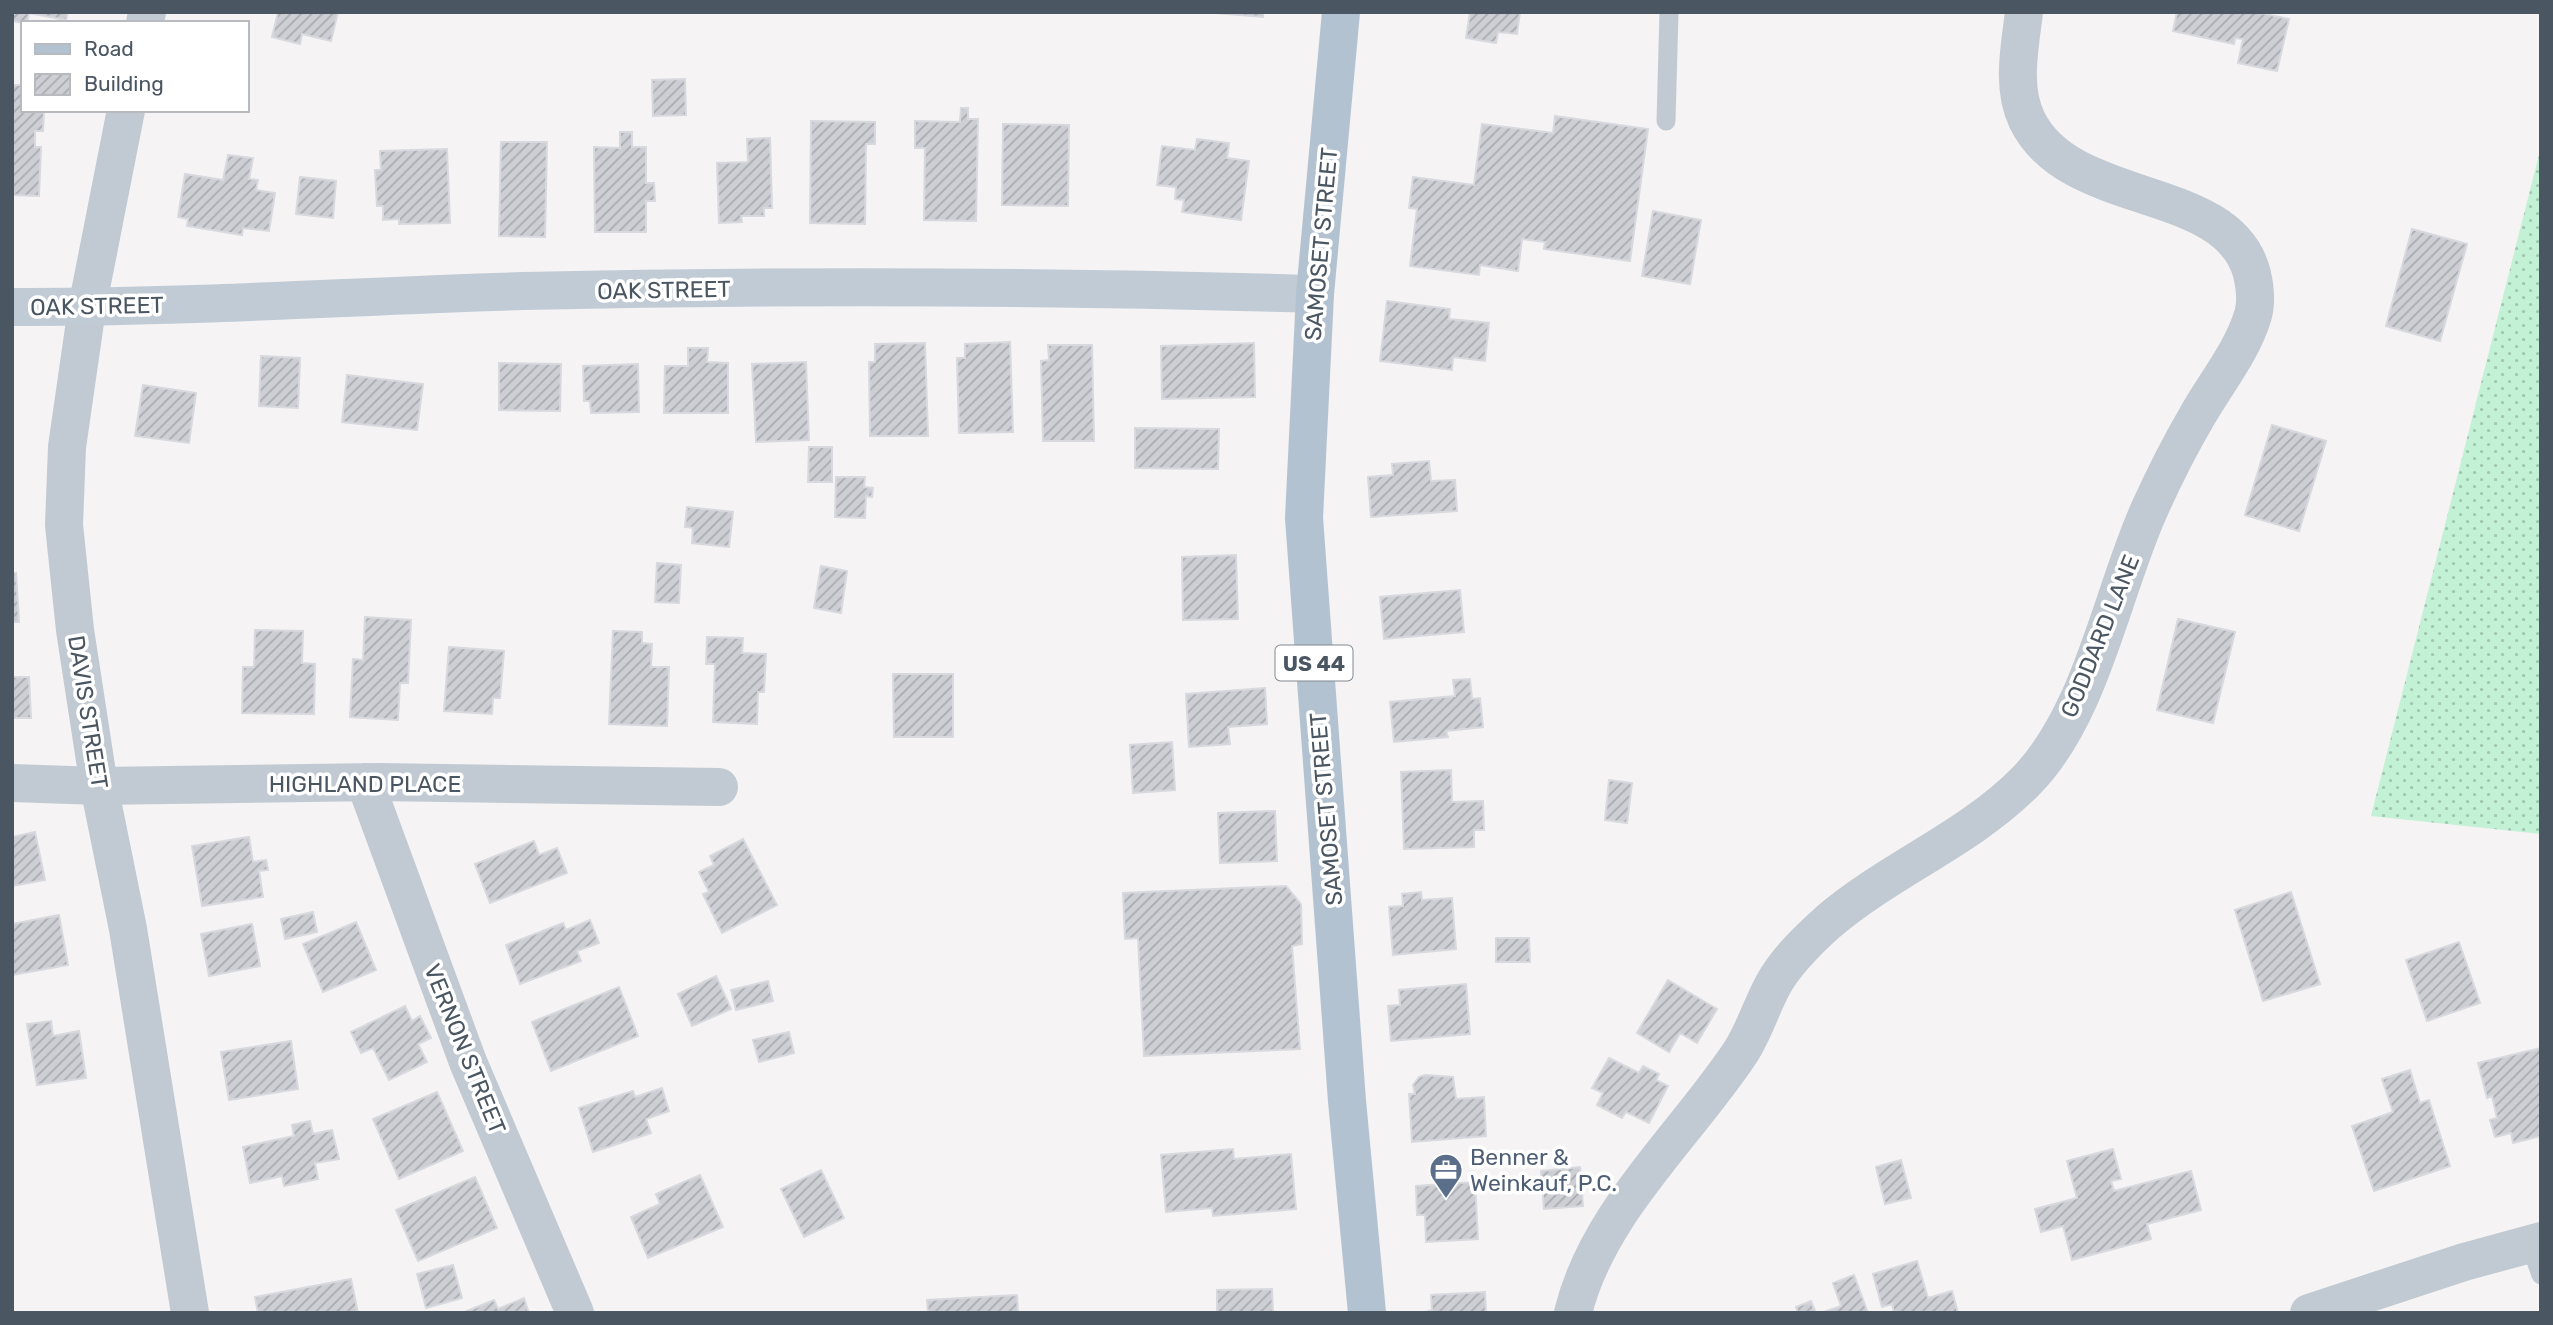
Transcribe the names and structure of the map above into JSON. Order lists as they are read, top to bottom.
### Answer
{
  "streets": {
    "main road": ["SAMOSET STREET", "OAK STREET", "US 44"],
    "street": [
      "GODDARD LANE",
      "DAVIS STREET",
      "HIGHLAND PLACE",
      "VERNON STREET"
    ]
  },
  "crossings": [
    ["SAMOSET STREET", "OAK STREET"],
    ["OAK STREET", "DAVIS STREET"],
    ["DAVIS STREET", "HIGHLAND PLACE"],
    ["HIGHLAND PLACE", "VERNON STREET"]
  ],
  "places": {
    "office": ["Benner & Weinkauf, P.C."]
  },
  "legend": ["Road", "Building"]
}
